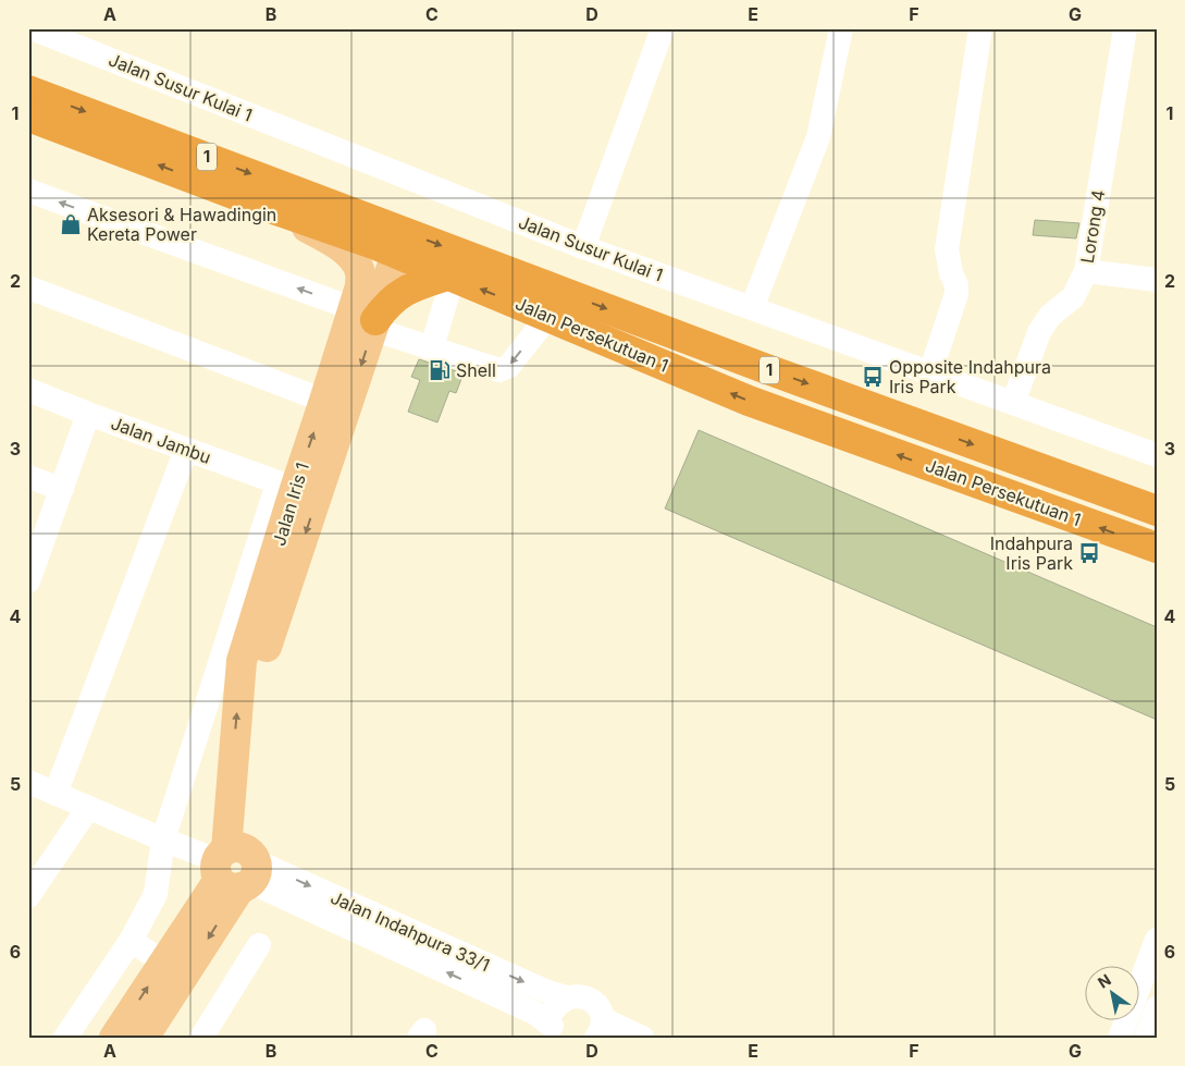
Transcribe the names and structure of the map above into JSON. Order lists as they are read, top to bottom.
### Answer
{
  "streets": {
    "highway": ["1", "Jalan Persekutuan 1"],
    "main road": ["Jalan Iris 1"],
    "street": [
      "Jalan Susur Kulai 1",
      "Lorong 4",
      "Jalan Jambu",
      "Jalan Indahpura 33/1"
    ]
  },
  "crossings": [
    ["Jalan Susur Kulai 1", "Lorong 4"],
    ["Jalan Persekutuan 1", "Jalan Iris 1"],
    ["Jalan Jambu", "Jalan Iris 1"],
    ["Jalan Iris 1", "Jalan Indahpura 33/1"]
  ],
  "places": {
    "shop": ["Aksesori & Hawadingin Kereta Power"],
    "fuel station": ["Shell"],
    "bus stop": ["Opposite Indahpura Iris Park", "Indahpura Iris Park"]
  },
  "north": "top left",
  "grid": {
    "columns": [
      "A",
      "B",
      "C",
      "D",
      "E",
      "F",
      "G"
    ],
    "rows": [
      "1",
      "2",
      "3",
      "4",
      "5",
      "6"
    ]
  }
}
